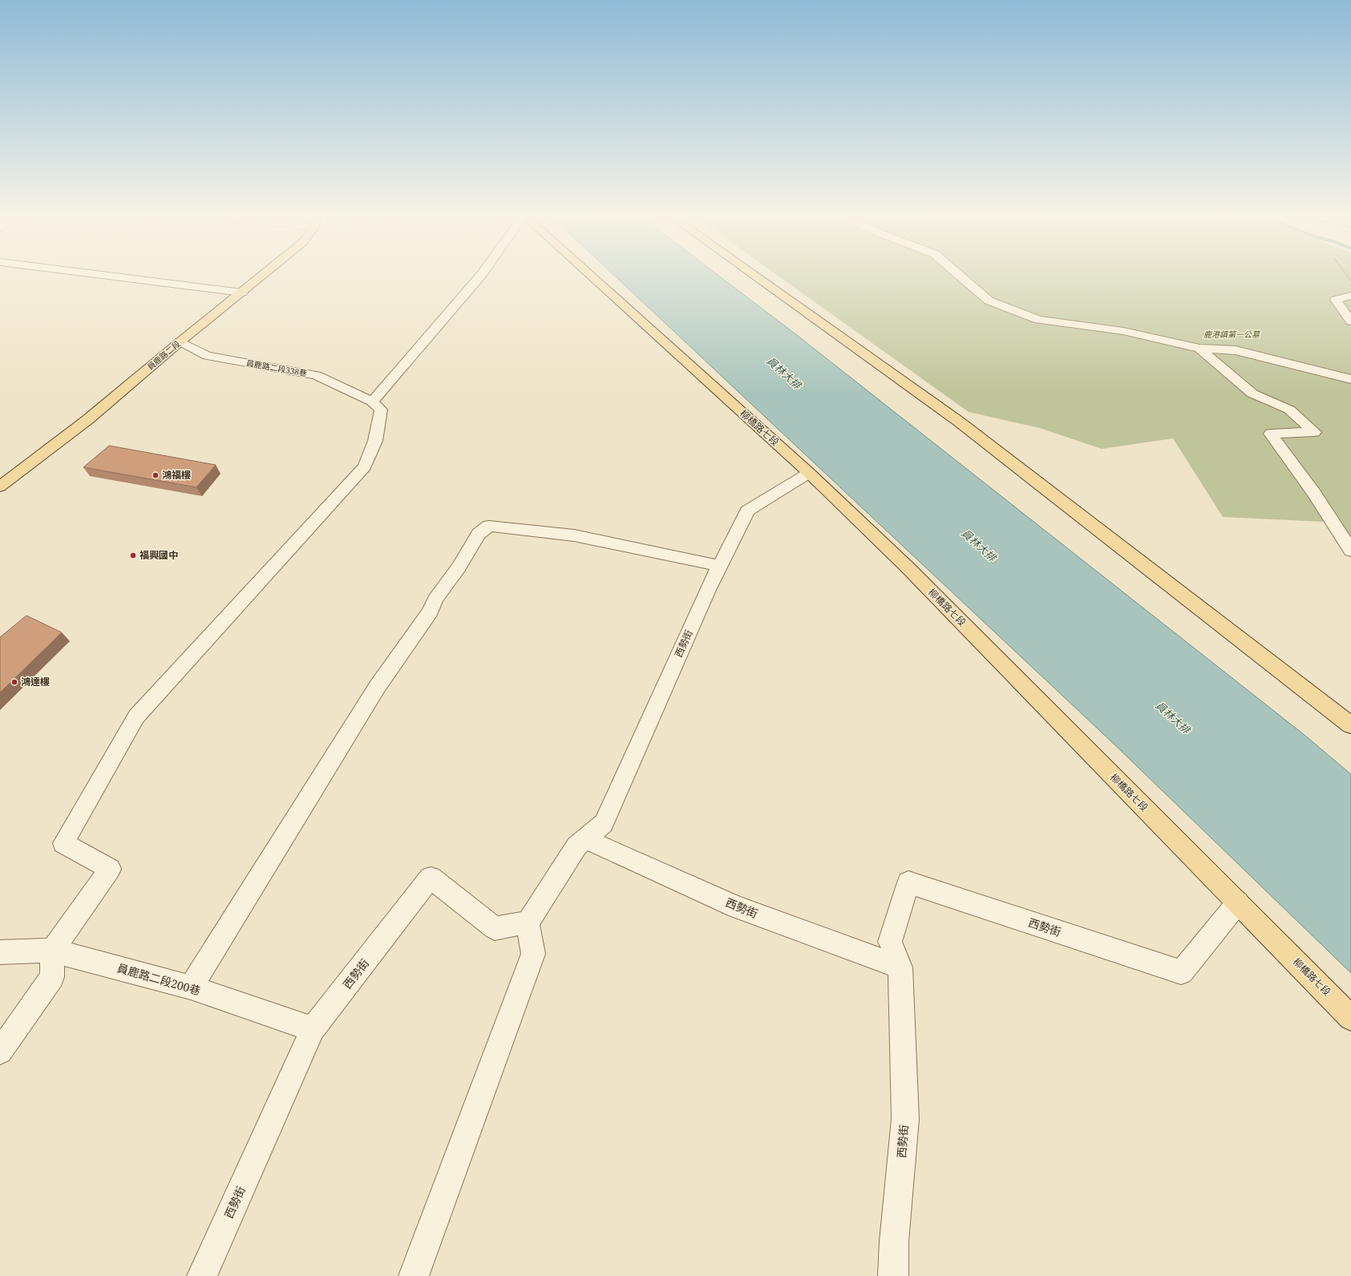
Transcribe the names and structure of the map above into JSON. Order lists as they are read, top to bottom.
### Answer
{
  "streets": {
    "main road": ["員鹿路二段", "柳橋路七段"],
    "street": ["員鹿路二段338巷", "西勢街", "員鹿路二段200巷"]
  },
  "crossings": [
    ["員鹿路二段", "員鹿路二段338巷"],
    ["柳橋路七段", "西勢街"],
    ["西勢街", "員鹿路二段200巷"]
  ],
  "water": ["員林大排"],
  "parks": ["鹿港鎮第一公墓"],
  "places": ["鴻福樓", "福興國中", "鴻達樓"]
}
